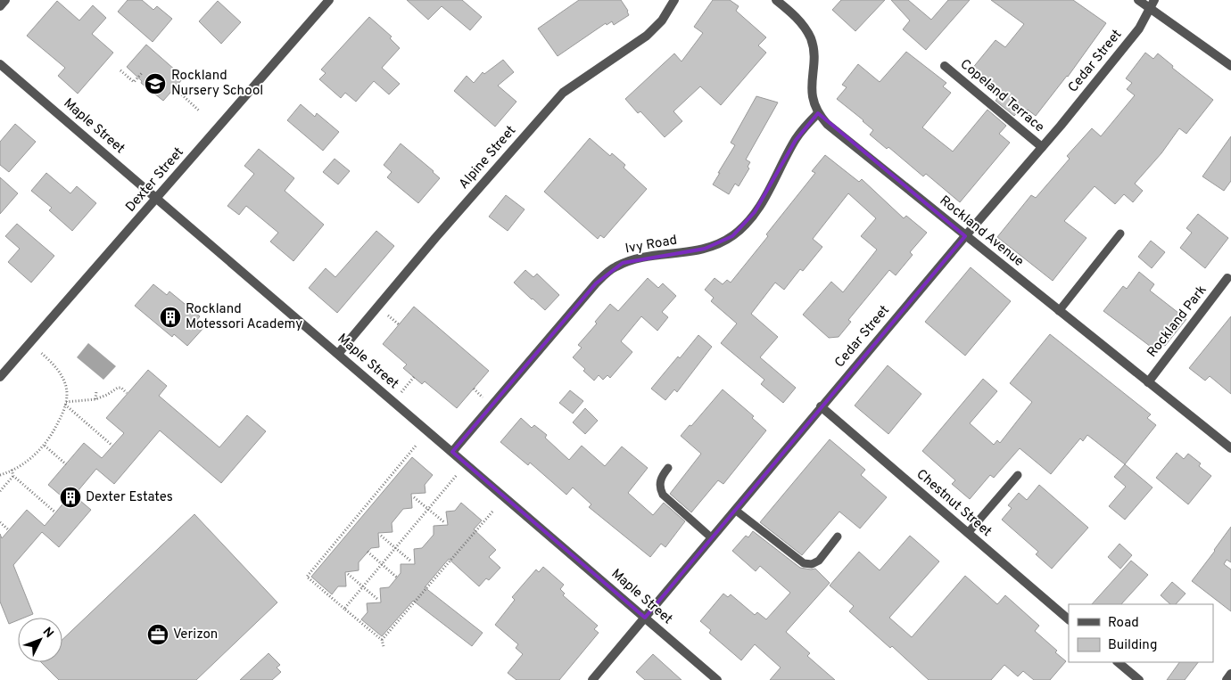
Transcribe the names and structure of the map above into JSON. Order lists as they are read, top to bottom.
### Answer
{
  "streets": {
    "street": [
      "Cedar Street",
      "Copeland Terrace",
      "Maple Street",
      "Alpine Street",
      "Dexter Street",
      "Rockland Avenue",
      "Ivy Road",
      "Rockland Park",
      "Chestnut Street"
    ]
  },
  "crossings": [
    ["Cedar Street", "Copeland Terrace"],
    ["Cedar Street", "Maple Street"],
    ["Cedar Street", "Rockland Avenue"],
    ["Cedar Street", "Chestnut Street"],
    ["Maple Street", "Alpine Street"],
    ["Maple Street", "Dexter Street"],
    ["Maple Street", "Ivy Road"],
    ["Rockland Avenue", "Ivy Road"],
    ["Rockland Avenue", "Rockland Park"]
  ],
  "places": {
    "school or university": ["Rockland Nursery School"],
    "building": ["Rockland Motessori Academy", "Dexter Estates"],
    "office": ["Verizon"]
  },
  "legend": ["Road", "Building"],
  "north": "top right"
}
